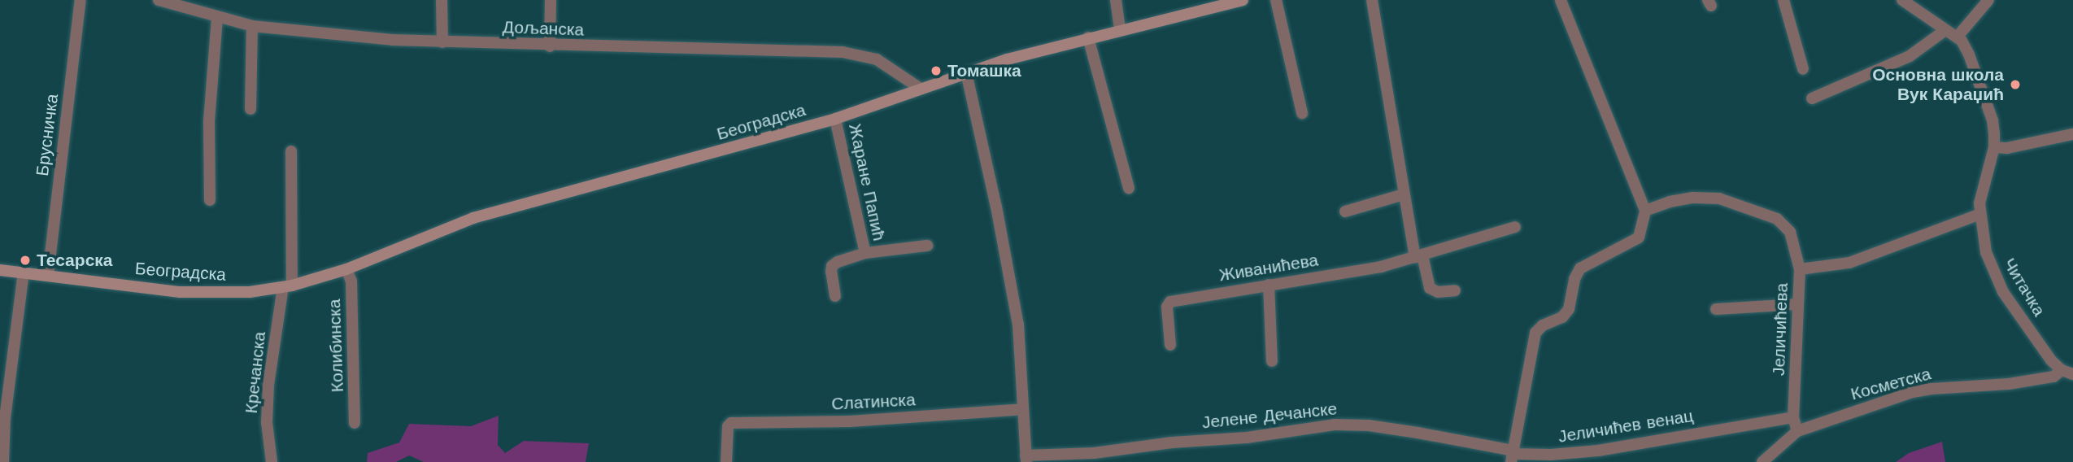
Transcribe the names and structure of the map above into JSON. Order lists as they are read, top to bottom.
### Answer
{
  "streets": {
    "main road": ["Београдска"],
    "street": [
      "Дољанска",
      "Брусничка",
      "Жаране Папић",
      "Живанићева",
      "Читачка",
      "Јеличићева",
      "Колибинска",
      "Кречанска",
      "Косметска",
      "Слатинска",
      "Јелене Дечанске",
      "Јеличићев венац"
    ]
  },
  "crossings": [
    ["Дољанска", "Београдска"],
    ["Београдска", "Брусничка"],
    ["Београдска", "Жаране Папић"],
    ["Београдска", "Колибинска"],
    ["Београдска", "Кречанска"],
    ["Читачка", "Јеличићева"],
    ["Читачка", "Косметска"],
    ["Јеличићева", "Косметска"],
    ["Јеличићева", "Јеличићев венац"],
    ["Јелене Дечанске", "Јеличићев венац"]
  ],
  "places": ["Томашка", "Основна школа Вук Караџић", "Тесарска"]
}
